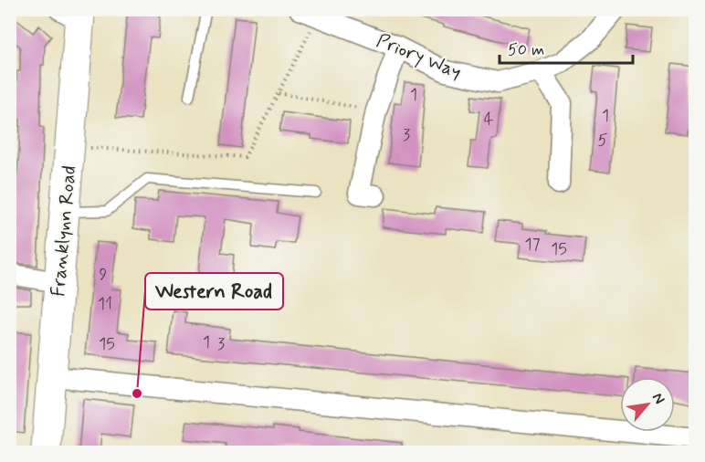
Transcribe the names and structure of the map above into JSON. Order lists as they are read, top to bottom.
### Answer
{
  "streets": {
    "main road": ["Franklynn Road"],
    "street": ["Priory Way"]
  },
  "places": ["Western Road"],
  "house_numbers": [
    "1",
    "1",
    "4",
    "3",
    "5",
    "17",
    "15",
    "9",
    "11",
    "1",
    "15",
    "3"
  ],
  "scale_bar": "50 m",
  "north": "top right"
}
